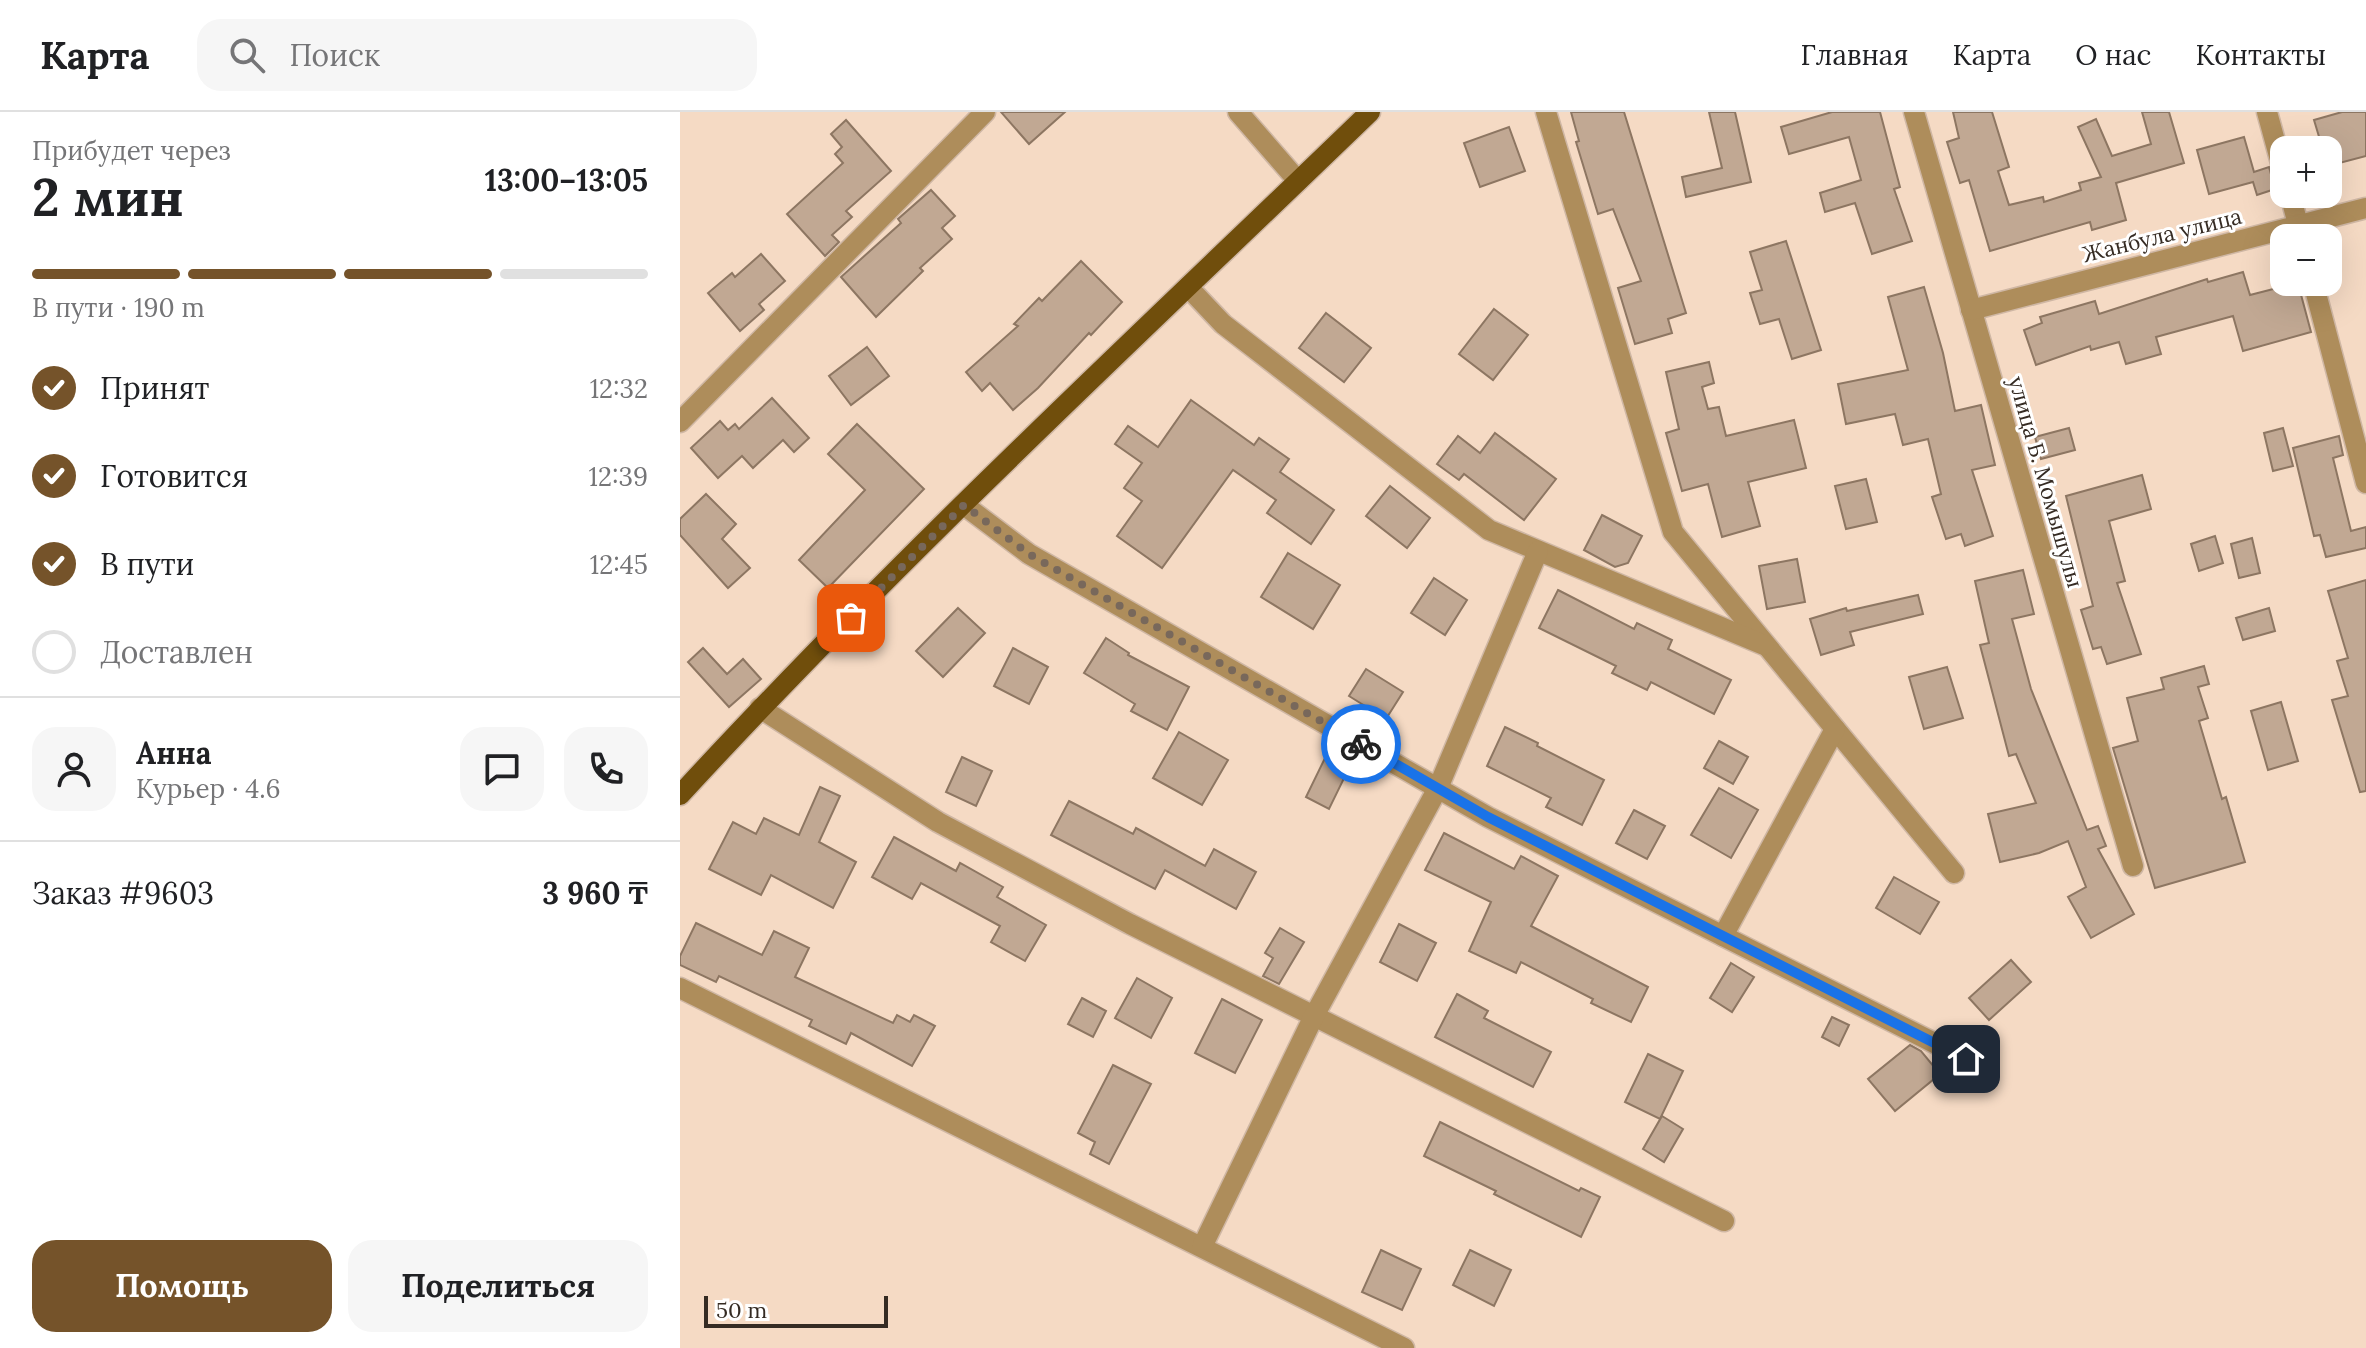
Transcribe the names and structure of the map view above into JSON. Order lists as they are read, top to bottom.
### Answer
{
  "streets": {
    "street": ["Жанбула улица", "улица Б. Момышулы"]
  },
  "crossings": [
    ["Жанбула улица", "улица Б. Момышулы"]
  ],
  "scale_bar": "50 m",
  "page": {
    "header": "Карта",
    "search": "Поиск",
    "nav": [
      "Главная",
      "Карта",
      "О нас",
      "Контакты"
    ],
    "heading": ["2 мин", "Прибудет через", "13:00–13:05"],
    "panel": [
      "Анна",
      "Курьер · 4.6",
      "Заказ #9603",
      "3 960 ₸"
    ],
    "map_buttons": ["+", "−"],
    "bar": "В пути · 190 m",
    "list": [
      ["Принят", "12:32"],
      ["Готовится", "12:39"],
      ["В пути", "12:45"],
      "Доставлен"
    ],
    "buttons": ["Помощь", "Поделиться"],
    "scale": "50 m"
  }
}
